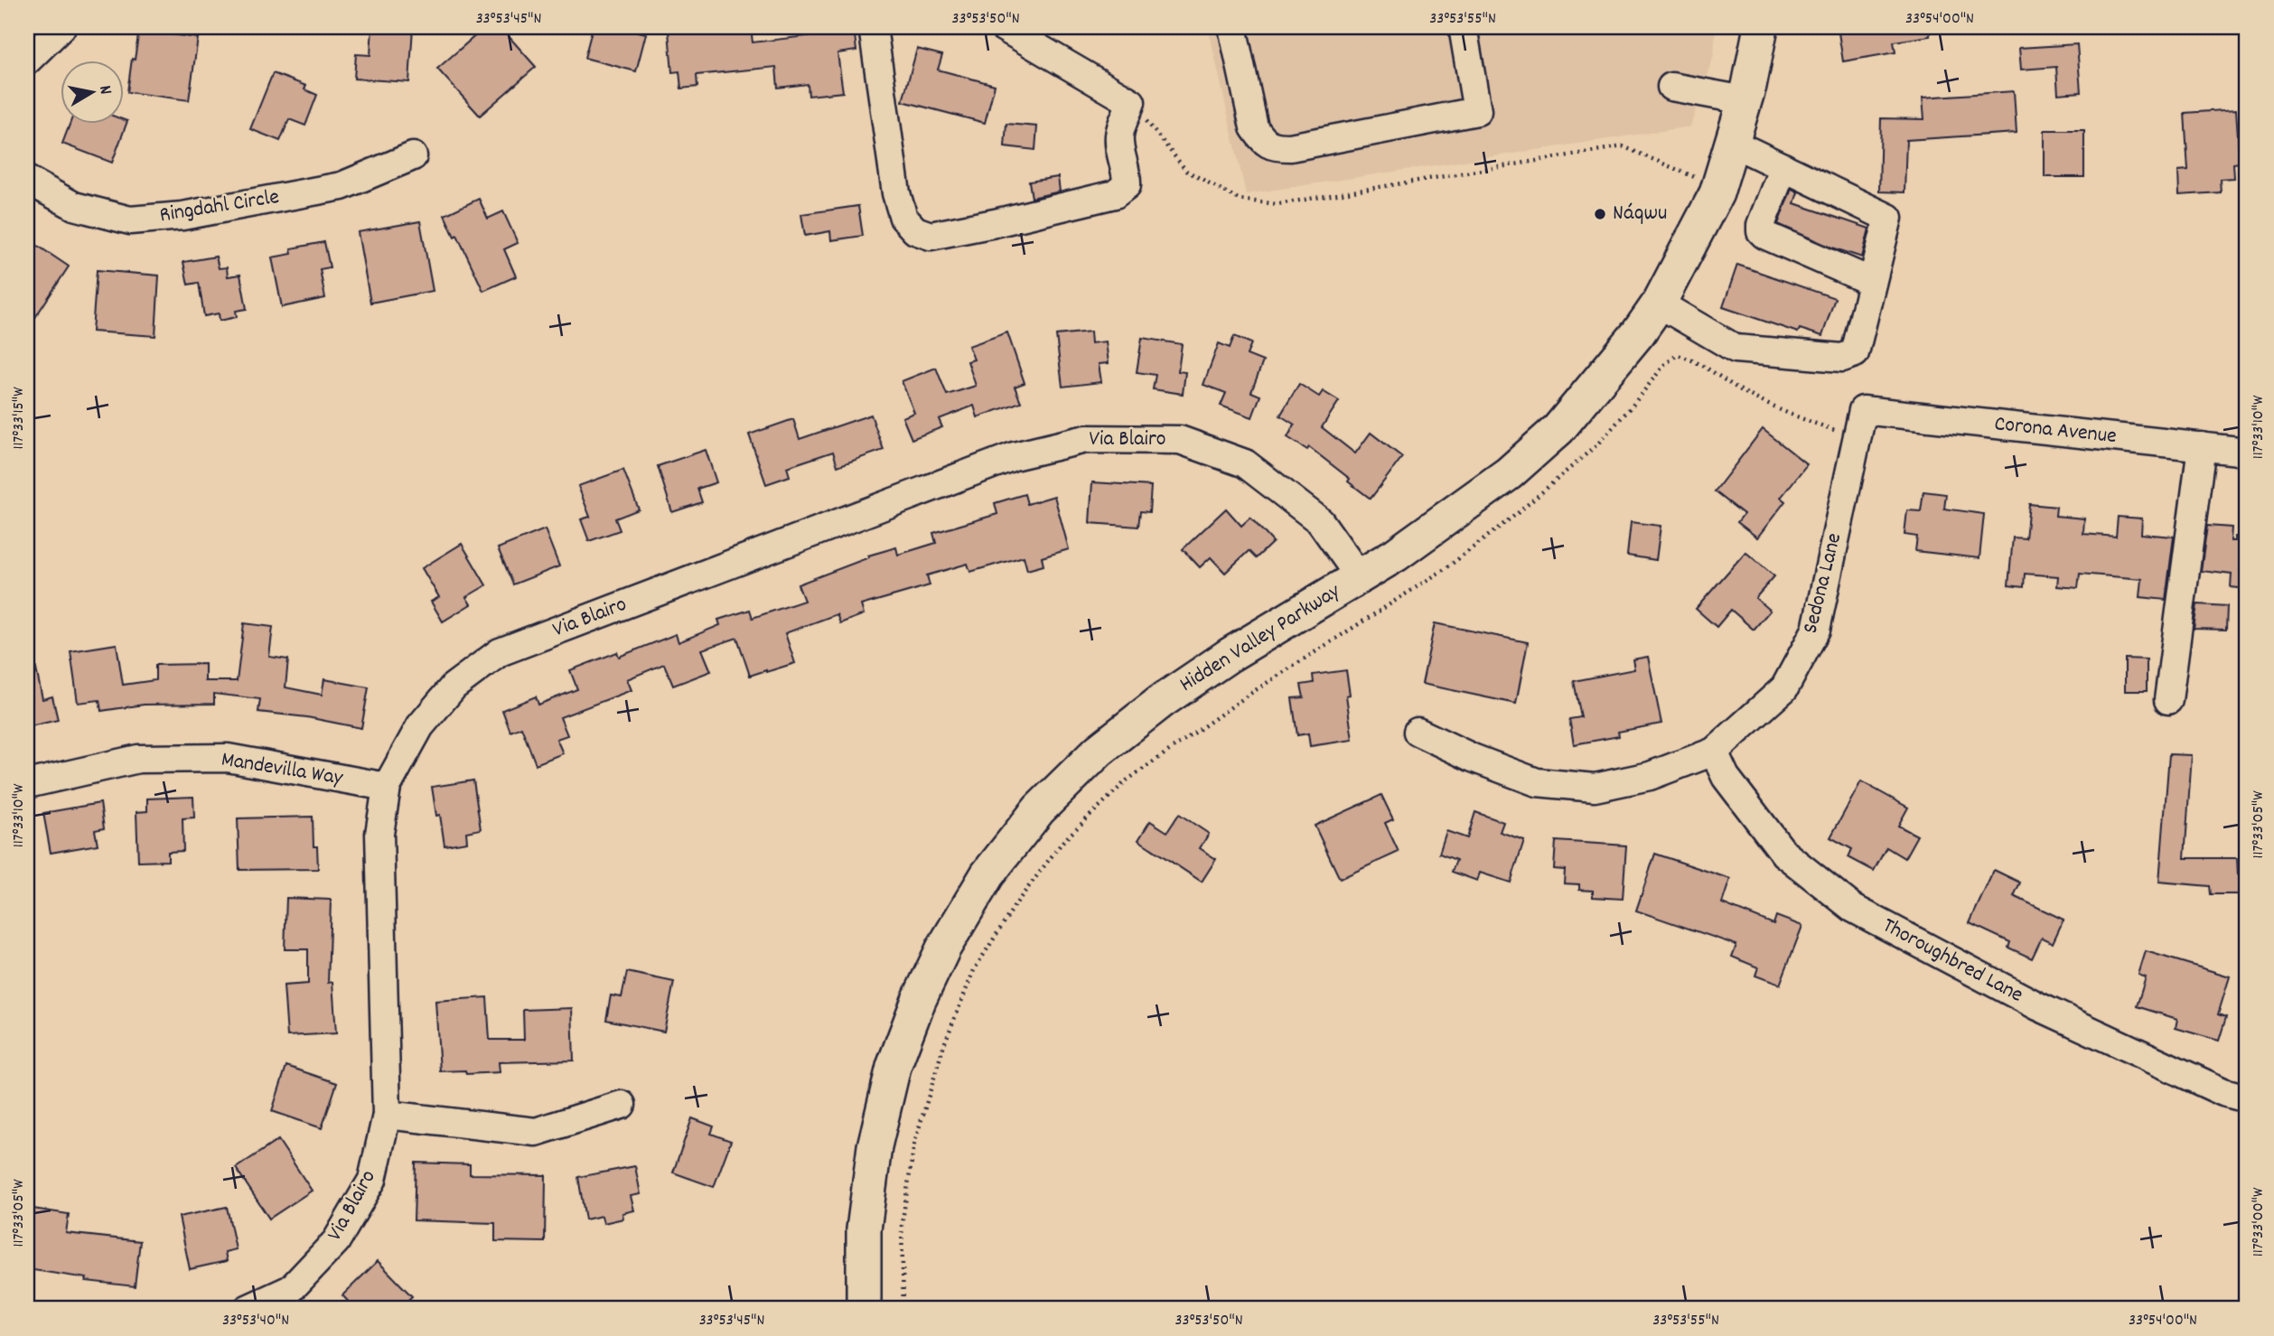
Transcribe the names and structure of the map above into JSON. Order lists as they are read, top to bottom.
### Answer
{
  "streets": {
    "main road": ["Hidden Valley Parkway"],
    "street": [
      "Ringdahl Circle",
      "Corona Avenue",
      "Via Blairo",
      "Sedona Lane",
      "Mandevilla Way",
      "Thoroughbred Lane"
    ]
  },
  "crossings": [
    ["Corona Avenue", "Sedona Lane"],
    ["Via Blairo", "Hidden Valley Parkway"],
    ["Via Blairo", "Mandevilla Way"],
    ["Sedona Lane", "Thoroughbred Lane"]
  ],
  "places": ["Náqwu"],
  "north": "right",
  "coordinates": [
    "33°53'45\"N",
    "33°53'50\"N",
    "33°53'55\"N",
    "33°54'00\"N",
    "117°33'15\"W",
    "117°33'10\"W",
    "117°33'05\"W",
    "117°33'00\"W",
    "33°53'40\"N"
  ]
}
